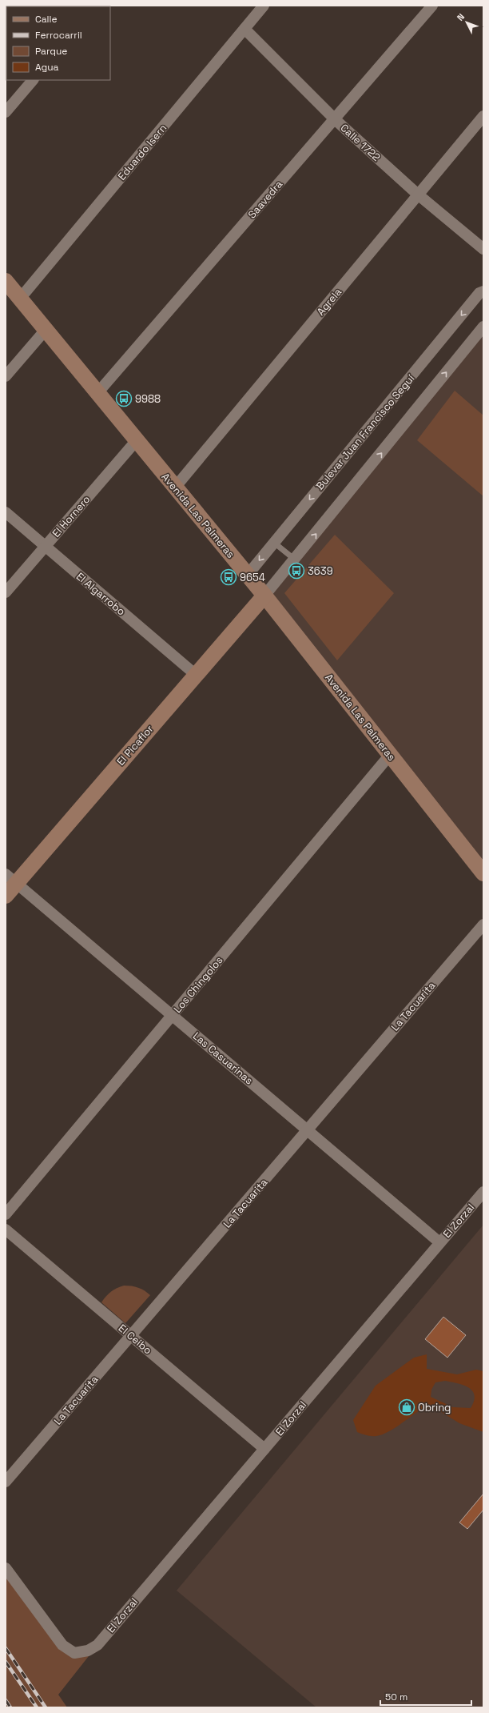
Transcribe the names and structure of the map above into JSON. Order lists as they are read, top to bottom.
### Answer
{
  "streets": {
    "main road": ["Avenida Las Palmeras", "El Picaflor"],
    "street": [
      "Calle 1722",
      "Eduardo Isern",
      "Saavedra",
      "Agrela",
      "Bulevar Juan Francisco Seguí",
      "El Hornero",
      "El Algarrobo",
      "Los Chingolos",
      "La Tacuarita",
      "Las Casuarinas",
      "El Zorzal",
      "El Ceibo"
    ]
  },
  "crossings": [
    ["Calle 1722", "Eduardo Isern"],
    ["Calle 1722", "Saavedra"],
    ["Calle 1722", "Agrela"],
    ["Eduardo Isern", "Avenida Las Palmeras"],
    ["Saavedra", "Avenida Las Palmeras"],
    ["Agrela", "Avenida Las Palmeras"],
    ["Bulevar Juan Francisco Seguí", "Avenida Las Palmeras"],
    ["Avenida Las Palmeras", "El Hornero"],
    ["Avenida Las Palmeras", "El Picaflor"],
    ["Avenida Las Palmeras", "Los Chingolos"],
    ["El Hornero", "El Algarrobo"],
    ["El Algarrobo", "El Picaflor"],
    ["El Picaflor", "Las Casuarinas"],
    ["Los Chingolos", "Las Casuarinas"],
    ["La Tacuarita", "Las Casuarinas"],
    ["La Tacuarita", "El Ceibo"],
    ["Las Casuarinas", "El Zorzal"],
    ["El Zorzal", "El Ceibo"]
  ],
  "places": {
    "bus stop": ["9988", "3639", "9654"],
    "shop": ["Obring"]
  },
  "legend": [
    "Calle",
    "Ferrocarril",
    "Parque",
    "Agua"
  ],
  "scale_bar": "50 m",
  "north": "top left"
}
